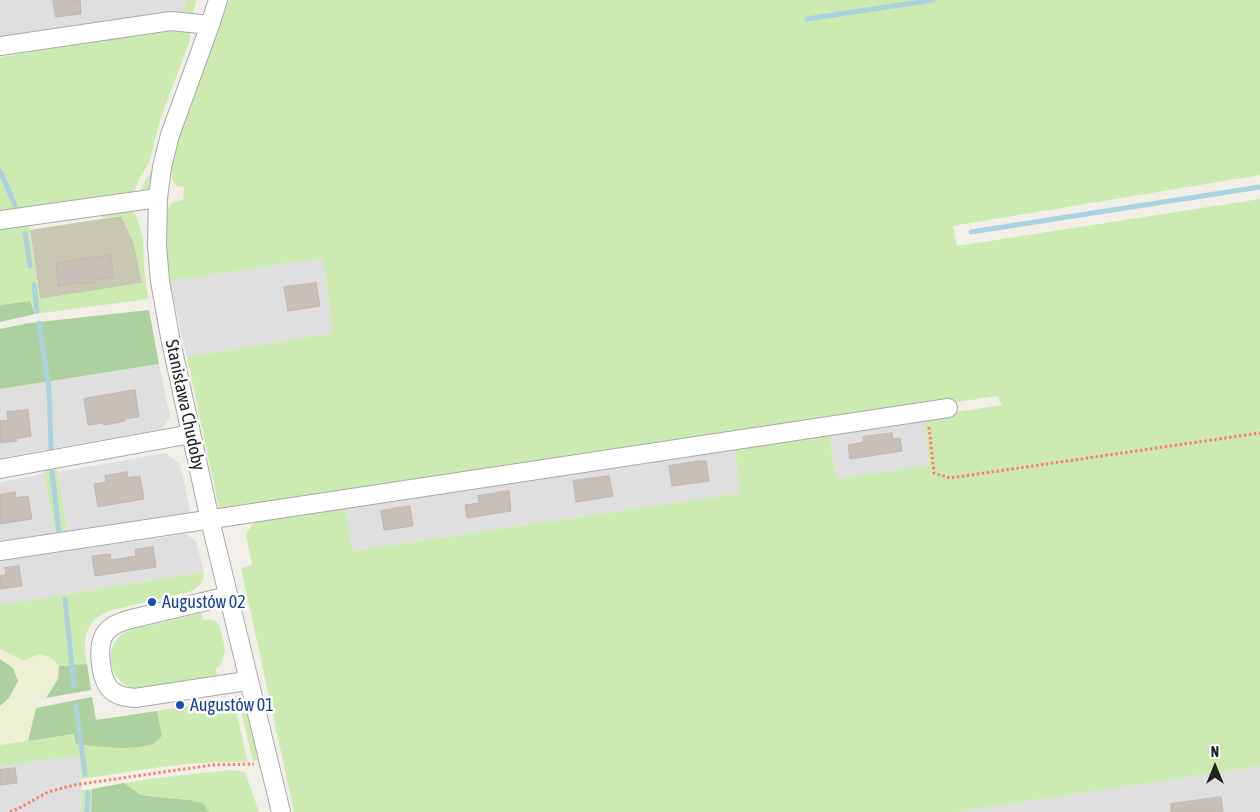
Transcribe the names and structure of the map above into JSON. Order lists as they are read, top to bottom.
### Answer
{
  "streets": {
    "street": ["Stanisława Chudoby"]
  },
  "places": ["Augustów 02", "Augustów 01"],
  "north": "top"
}
